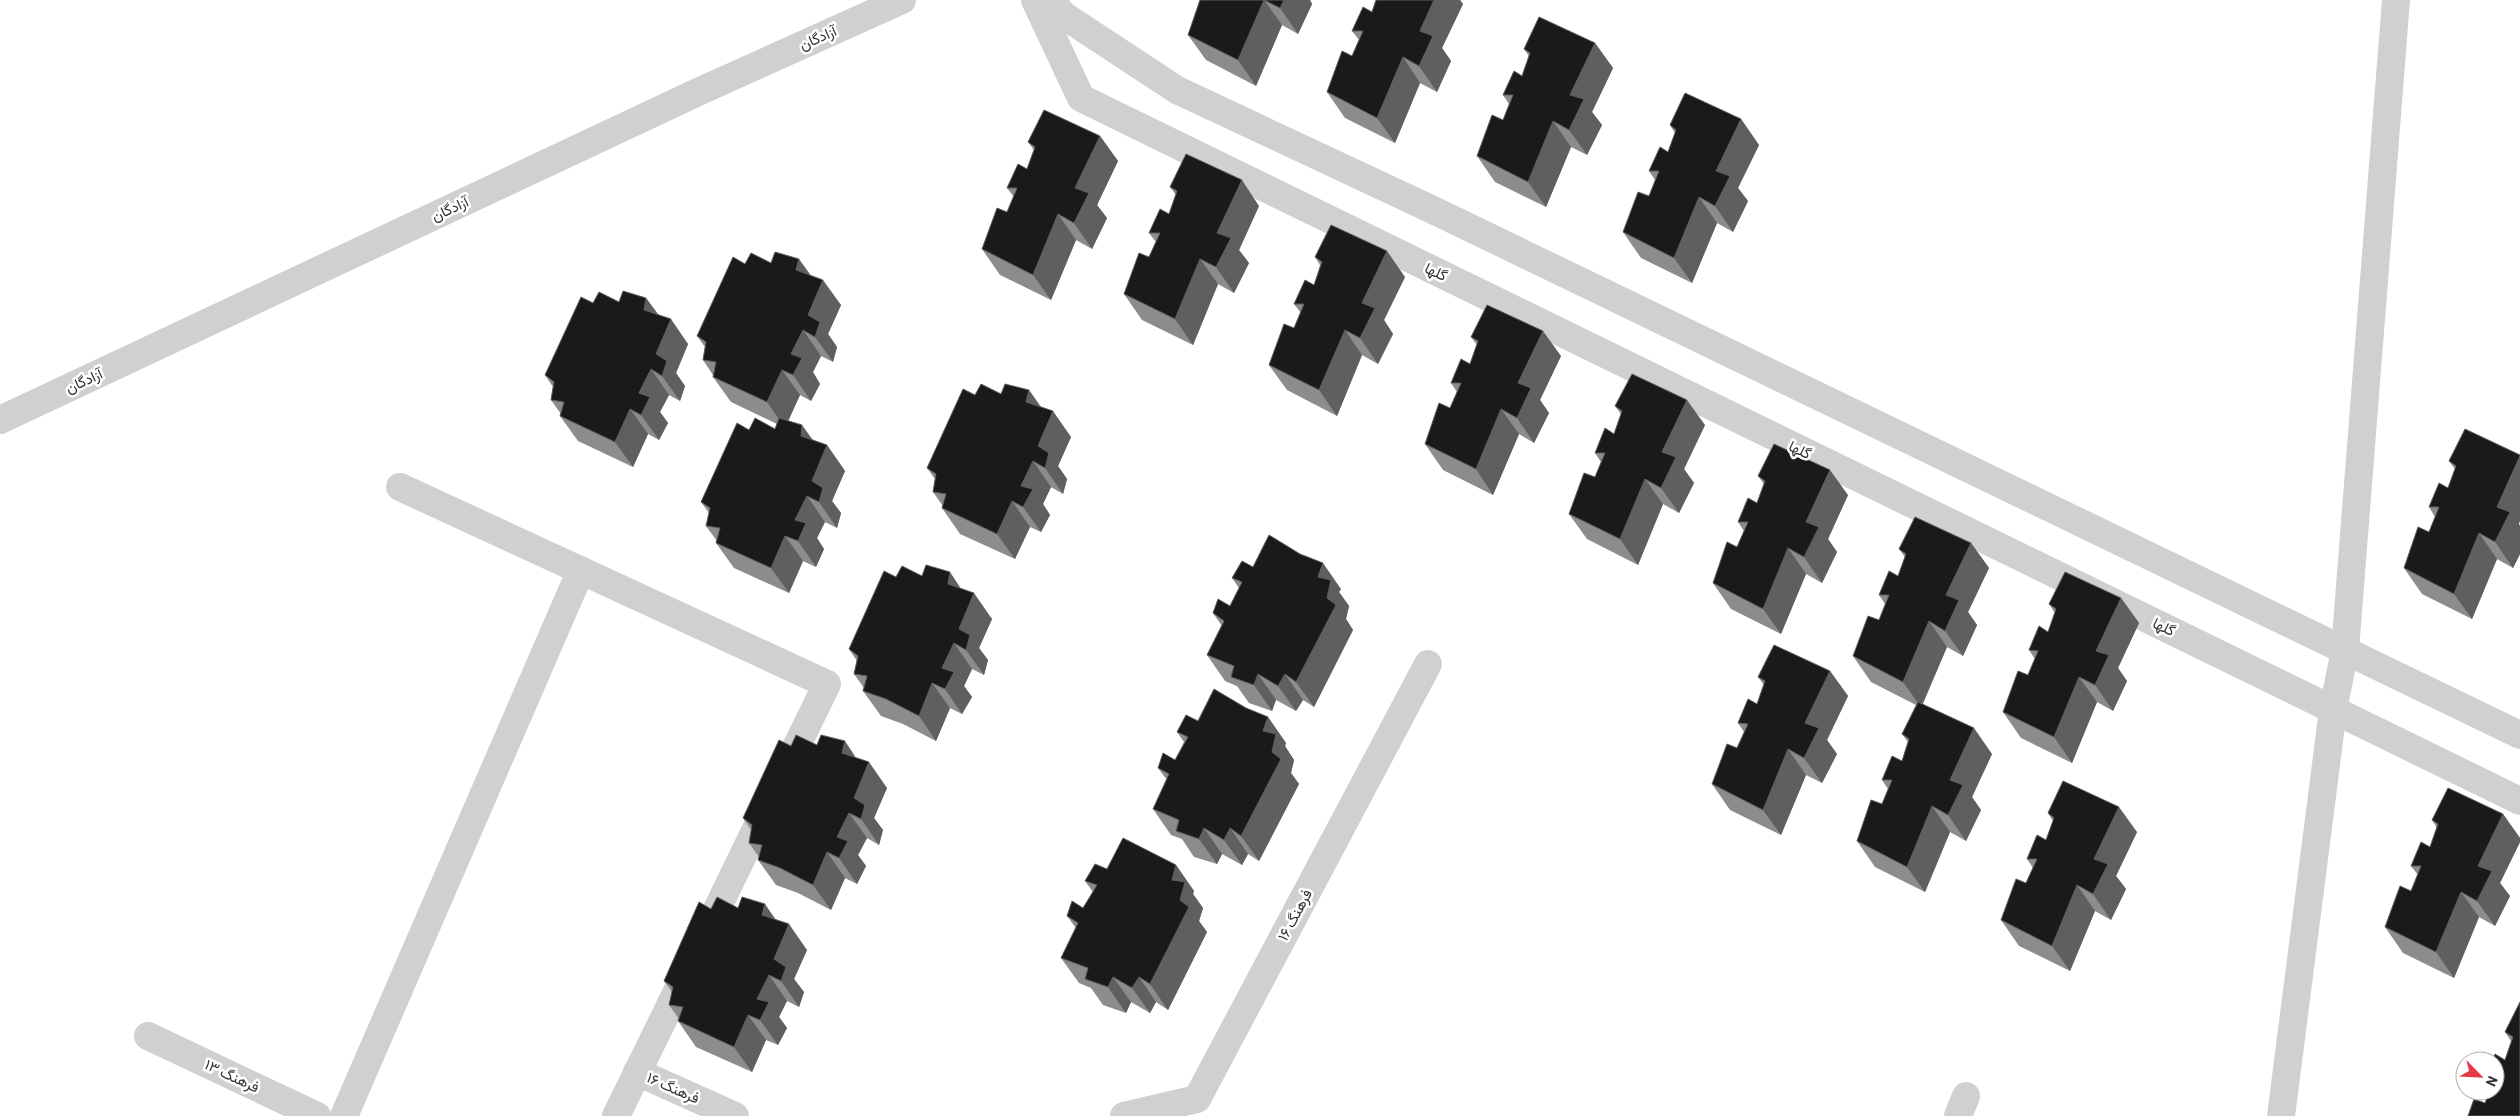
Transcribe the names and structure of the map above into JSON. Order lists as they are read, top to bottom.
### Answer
{
  "streets": {
    "street": [
      "آزادگان",
      "گلها",
      "فرهنگ ۱۶",
      "فرهنگ ۱۳"
    ]
  },
  "north": "bottom right"
}
